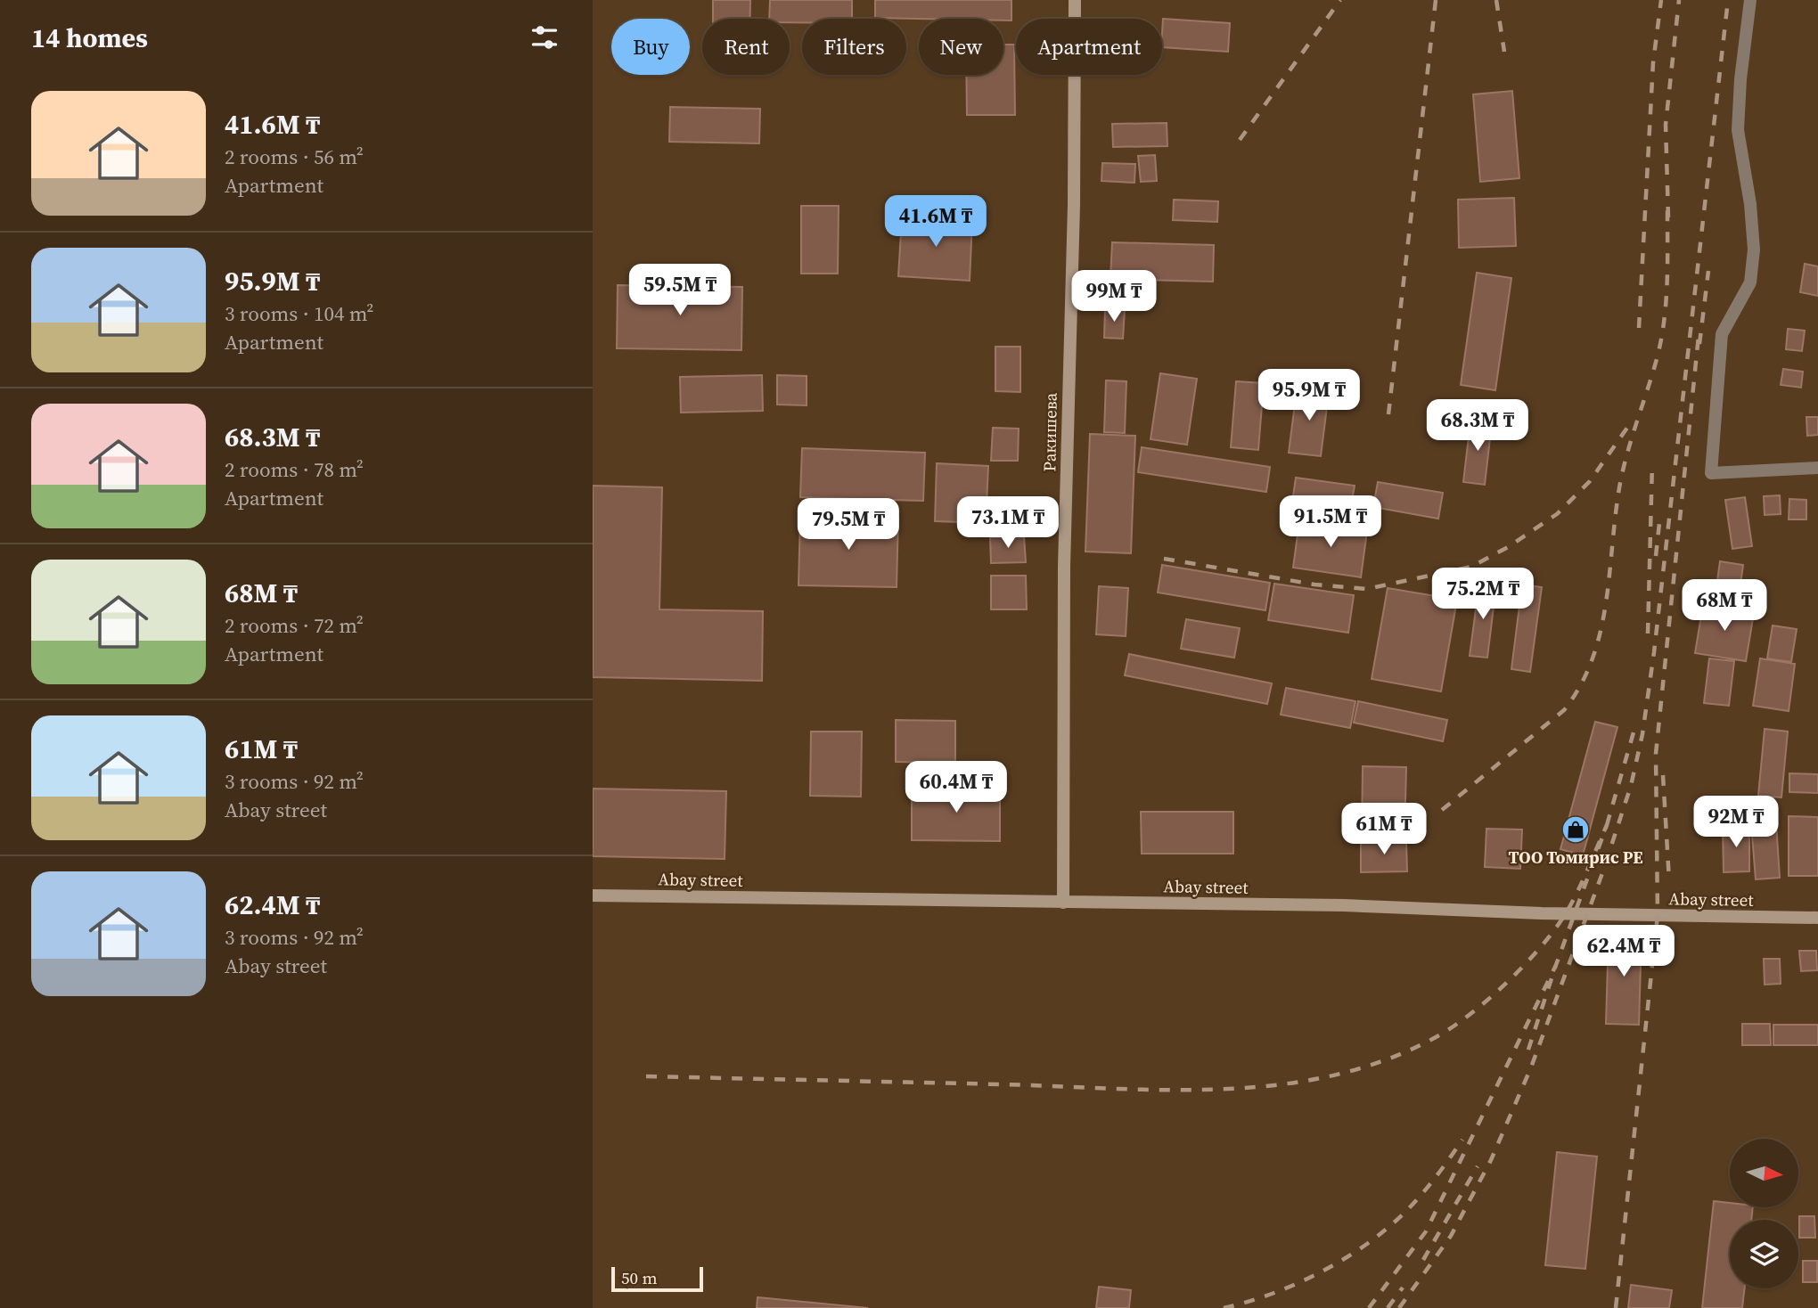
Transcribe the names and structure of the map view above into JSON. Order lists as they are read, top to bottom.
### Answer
{
  "streets": {
    "street": ["Ракишева", "Abay street"]
  },
  "crossings": [
    ["Ракишева", "Abay street"]
  ],
  "places": {
    "shop": ["ТОО Томирис РЕ"]
  },
  "scale_bar": "50 m",
  "north": "right",
  "page": {
    "heading": "14 homes",
    "chip": [
      "Buy",
      "Rent",
      "Filters",
      "New",
      "Apartment"
    ],
    "list": [
      {
        "name": "41.6M ₸",
        "note": "2 rooms · 56 m² · Apartment"
      },
      {
        "name": "95.9M ₸",
        "note": "3 rooms · 104 m² · Apartment"
      },
      {
        "name": "68.3M ₸",
        "note": "2 rooms · 78 m² · Apartment"
      },
      {
        "name": "68M ₸",
        "note": "2 rooms · 72 m² · Apartment"
      },
      {
        "name": "61M ₸",
        "note": "3 rooms · 92 m² · Abay street"
      },
      {
        "name": "62.4M ₸",
        "note": "3 rooms · 92 m² · Abay street"
      }
    ],
    "price": [
      "41.6M ₸",
      "59.5M ₸",
      "99M ₸",
      "95.9M ₸",
      "68.3M ₸",
      "91.5M ₸",
      "73.1M ₸",
      "79.5M ₸",
      "75.2M ₸",
      "68M ₸",
      "60.4M ₸",
      "92M ₸",
      "61M ₸",
      "62.4M ₸"
    ],
    "scale": "50 m"
  }
}
